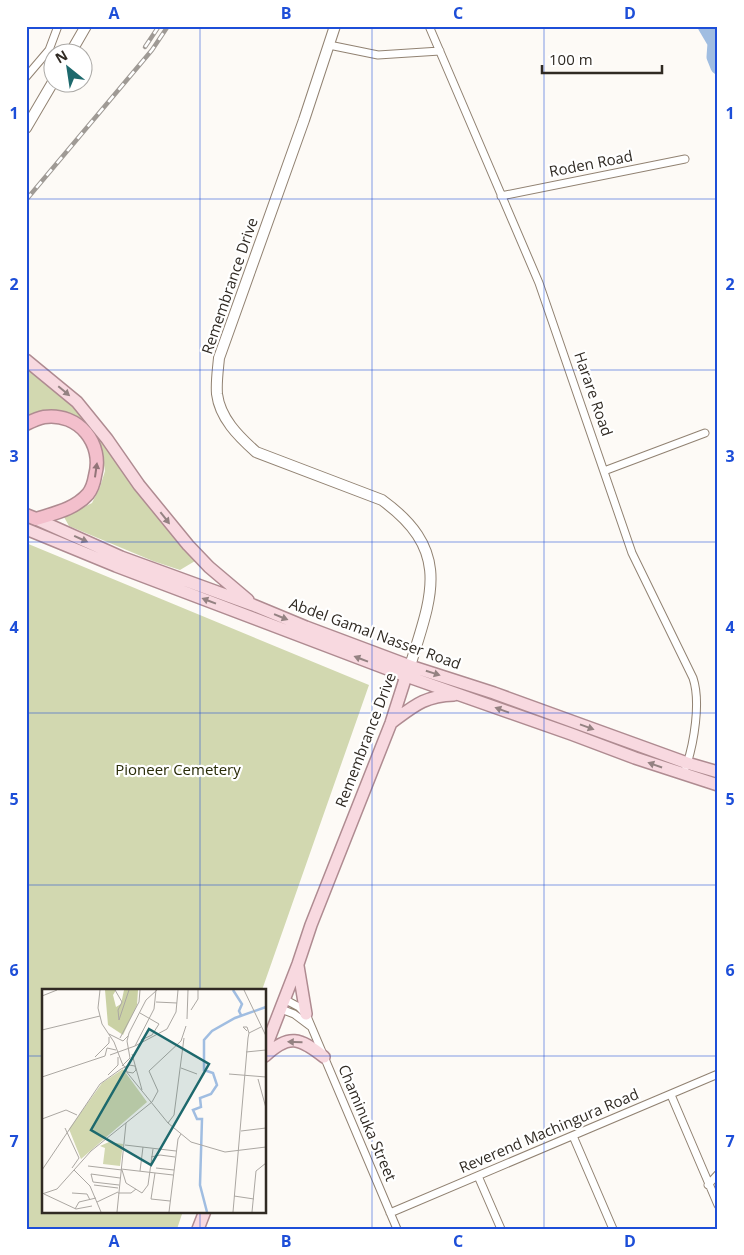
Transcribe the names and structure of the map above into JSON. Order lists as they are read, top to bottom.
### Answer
{
  "streets": {
    "main road": ["Remembrance Drive", "Abdel Gamal Nasser Road"],
    "street": [
      "Roden Road",
      "Harare Road",
      "Chaminuka Street",
      "Reverend Machingura Road"
    ]
  },
  "crossings": [
    ["Roden Road", "Harare Road"],
    ["Remembrance Drive", "Abdel Gamal Nasser Road"],
    ["Harare Road", "Abdel Gamal Nasser Road"],
    ["Chaminuka Street", "Reverend Machingura Road"]
  ],
  "parks": ["Pioneer Cemetery"],
  "scale_bar": "100 m",
  "north": "top left",
  "grid": {
    "columns": [
      "A",
      "B",
      "C",
      "D"
    ],
    "rows": [
      "1",
      "2",
      "3",
      "4",
      "5",
      "6",
      "7"
    ]
  }
}
